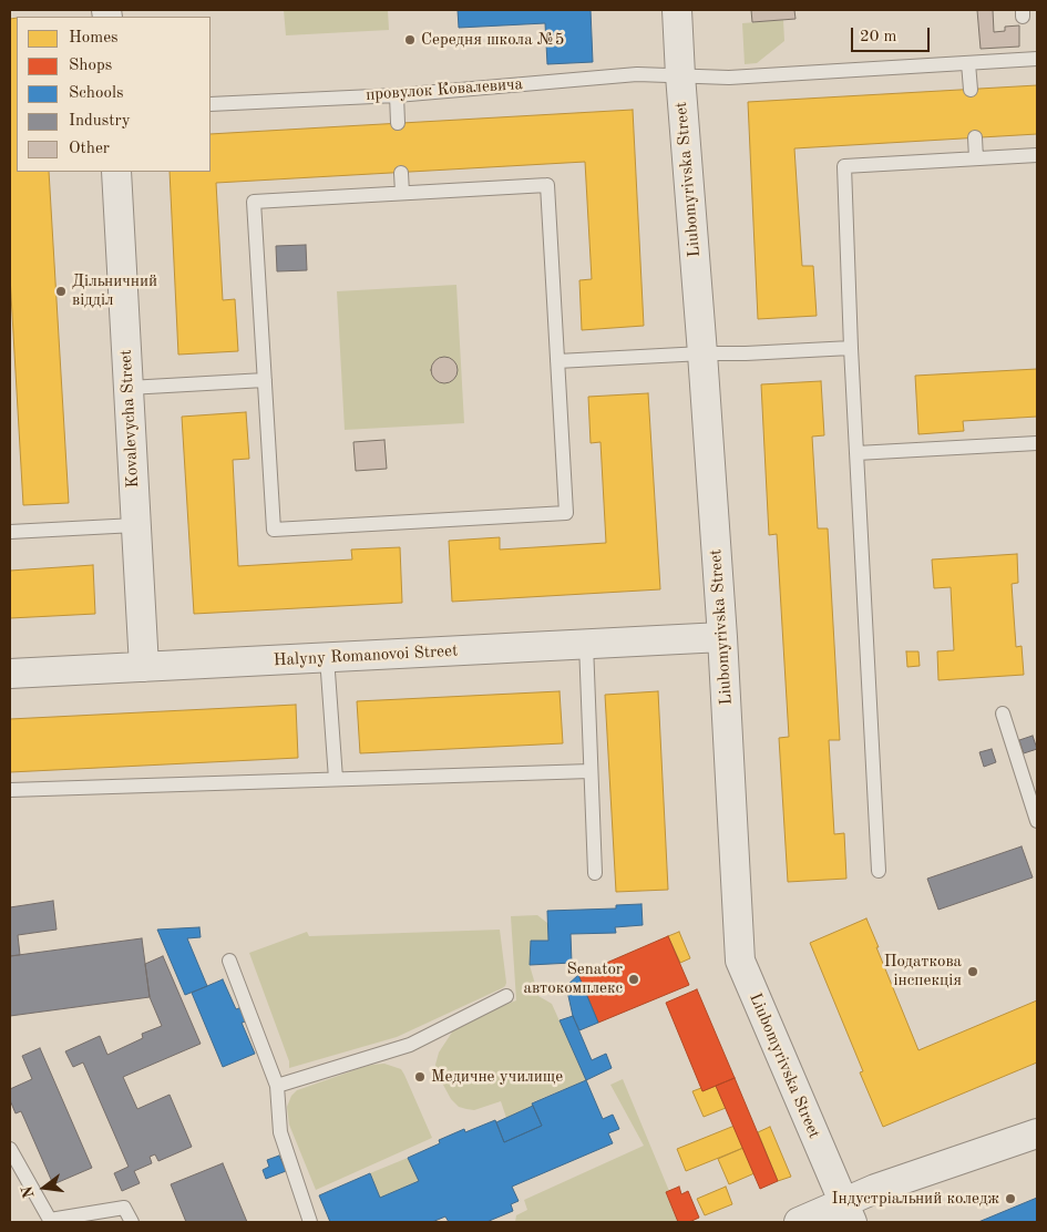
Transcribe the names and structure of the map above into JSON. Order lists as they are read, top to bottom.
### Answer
{
  "streets": {
    "street": ["Liubomyrivska Street", "Kovalevycha Street", "Halyny Romanovoi Street"],
    "lane": ["провулок Ковалевича"]
  },
  "crossings": [
    ["провулок Ковалевича", "Liubomyrivska Street"],
    ["Liubomyrivska Street", "Halyny Romanovoi Street"],
    ["Kovalevycha Street", "Halyny Romanovoi Street"]
  ],
  "places": [
    "Середня школа №5",
    "Дільничний відділ",
    "Податкова інспекція",
    "Senator автокомплекс",
    "Медичне училище",
    "Індустріальний коледж"
  ],
  "legend": [
    "Homes",
    "Shops",
    "Schools",
    "Industry",
    "Other"
  ],
  "scale_bar": "20 m",
  "north": "left"
}
